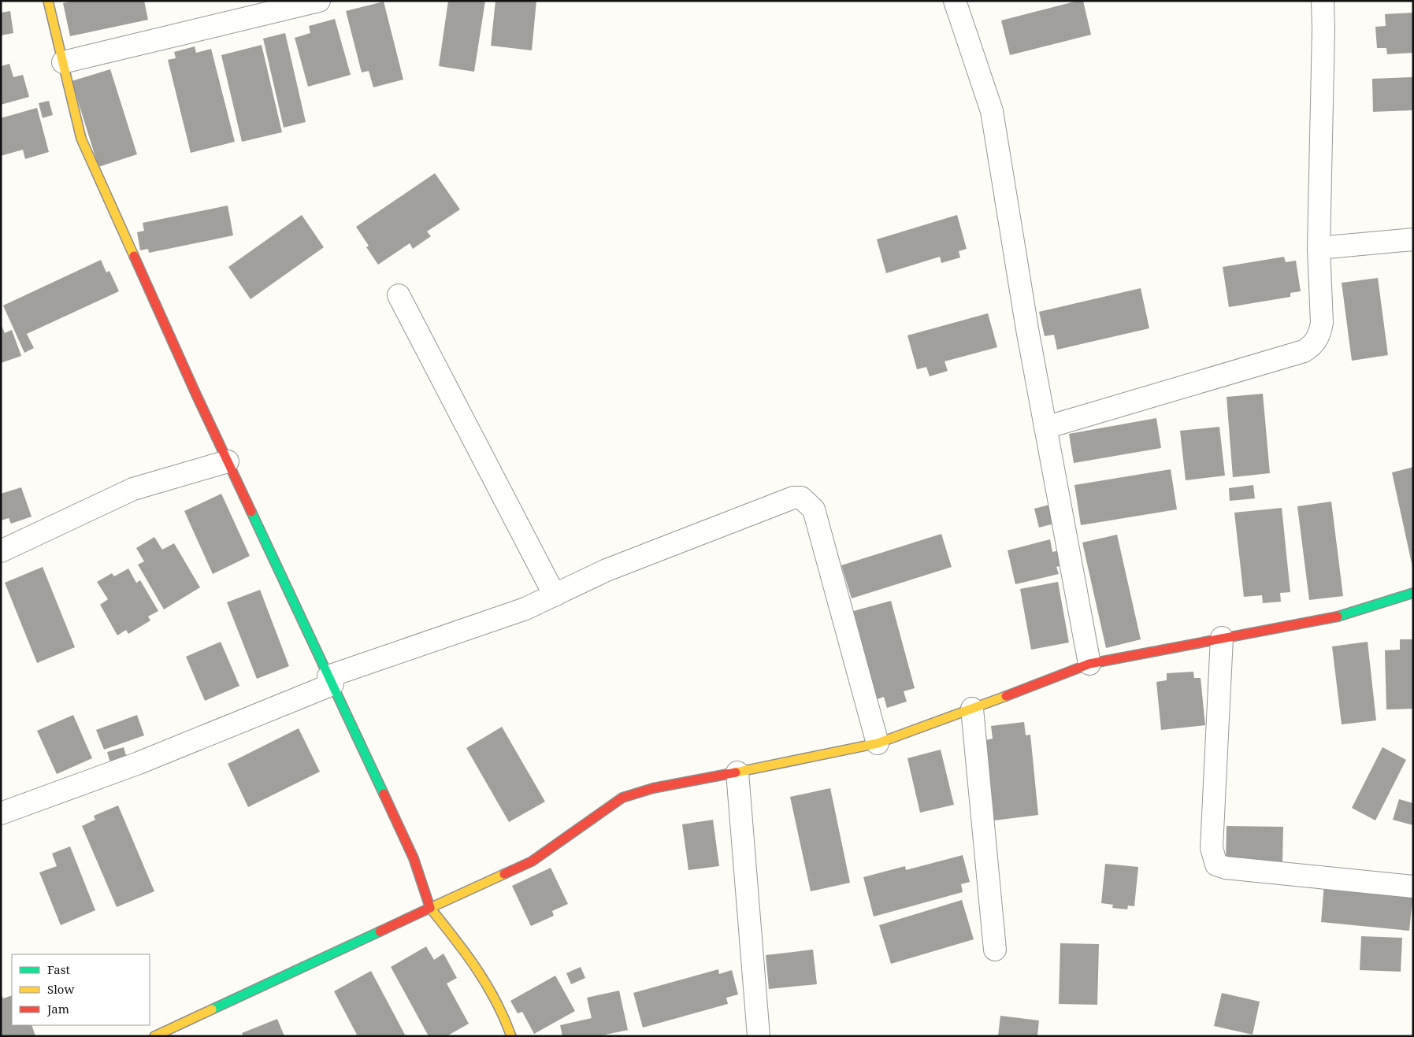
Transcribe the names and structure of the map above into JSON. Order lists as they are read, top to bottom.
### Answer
{
  "legend": ["Fast", "Slow", "Jam"]
}
